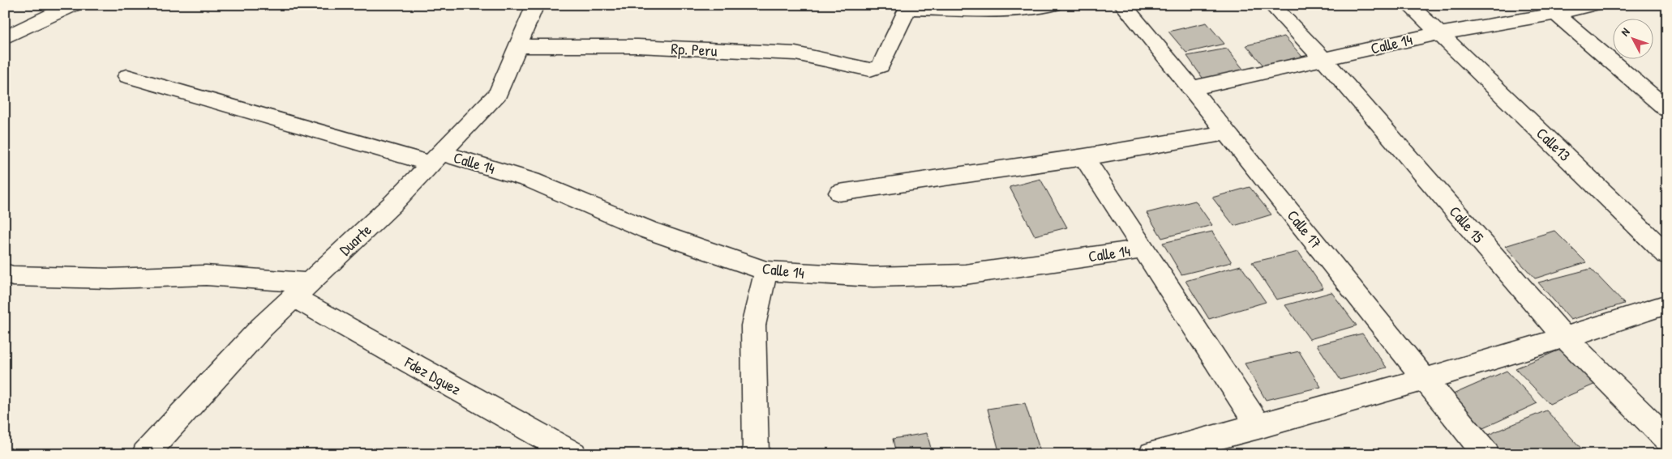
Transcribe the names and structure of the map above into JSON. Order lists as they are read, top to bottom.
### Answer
{
  "streets": {
    "street": [
      "Calle 14",
      "Rp. Peru",
      "Calle13",
      "Calle 15",
      "Calle 17",
      "Duarte",
      "Fdez Dguez"
    ]
  },
  "crossings": [
    ["Calle 14", "Calle13"],
    ["Calle 14", "Calle 15"],
    ["Calle 14", "Calle 17"],
    ["Calle 14", "Duarte"],
    ["Rp. Peru", "Duarte"],
    ["Duarte", "Fdez Dguez"]
  ],
  "north": "top left"
}
